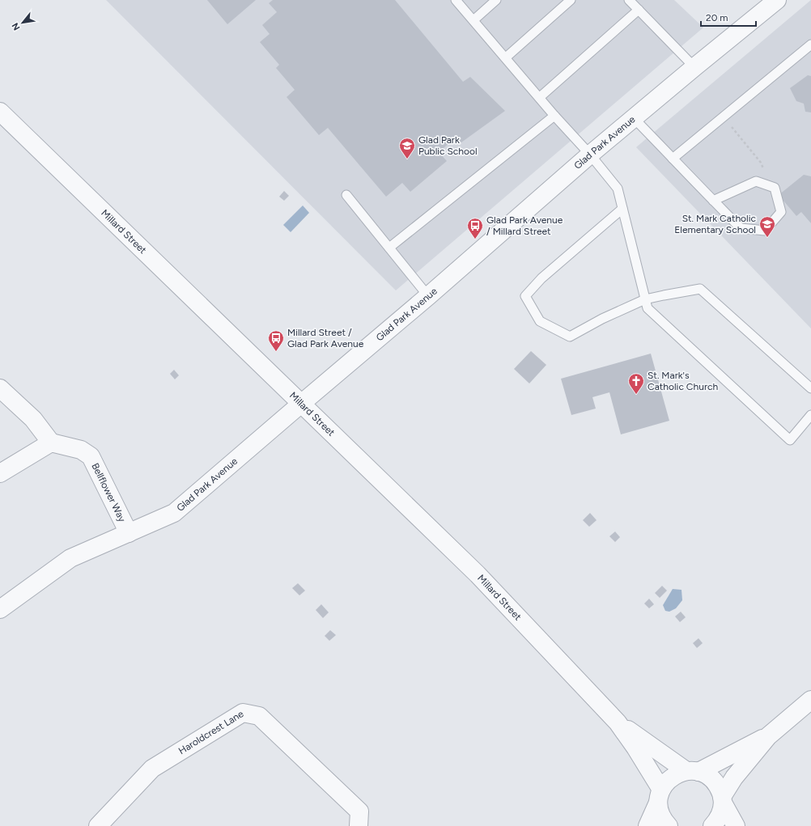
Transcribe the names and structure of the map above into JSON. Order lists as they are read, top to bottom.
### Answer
{
  "streets": {
    "street": [
      "Glad Park Avenue",
      "Millard Street",
      "Bellflower Way",
      "Haroldcrest Lane"
    ]
  },
  "crossings": [
    ["Glad Park Avenue", "Millard Street"],
    ["Glad Park Avenue", "Bellflower Way"]
  ],
  "places": {
    "school or university": ["Glad Park Public School", "St. Mark Catholic Elementary School"],
    "bus stop": ["Glad Park Avenue / Millard Street", "Millard Street / Glad Park Avenue"],
    "church": ["St. Mark's Catholic Church"]
  },
  "scale_bar": "20 m",
  "north": "bottom left"
}
